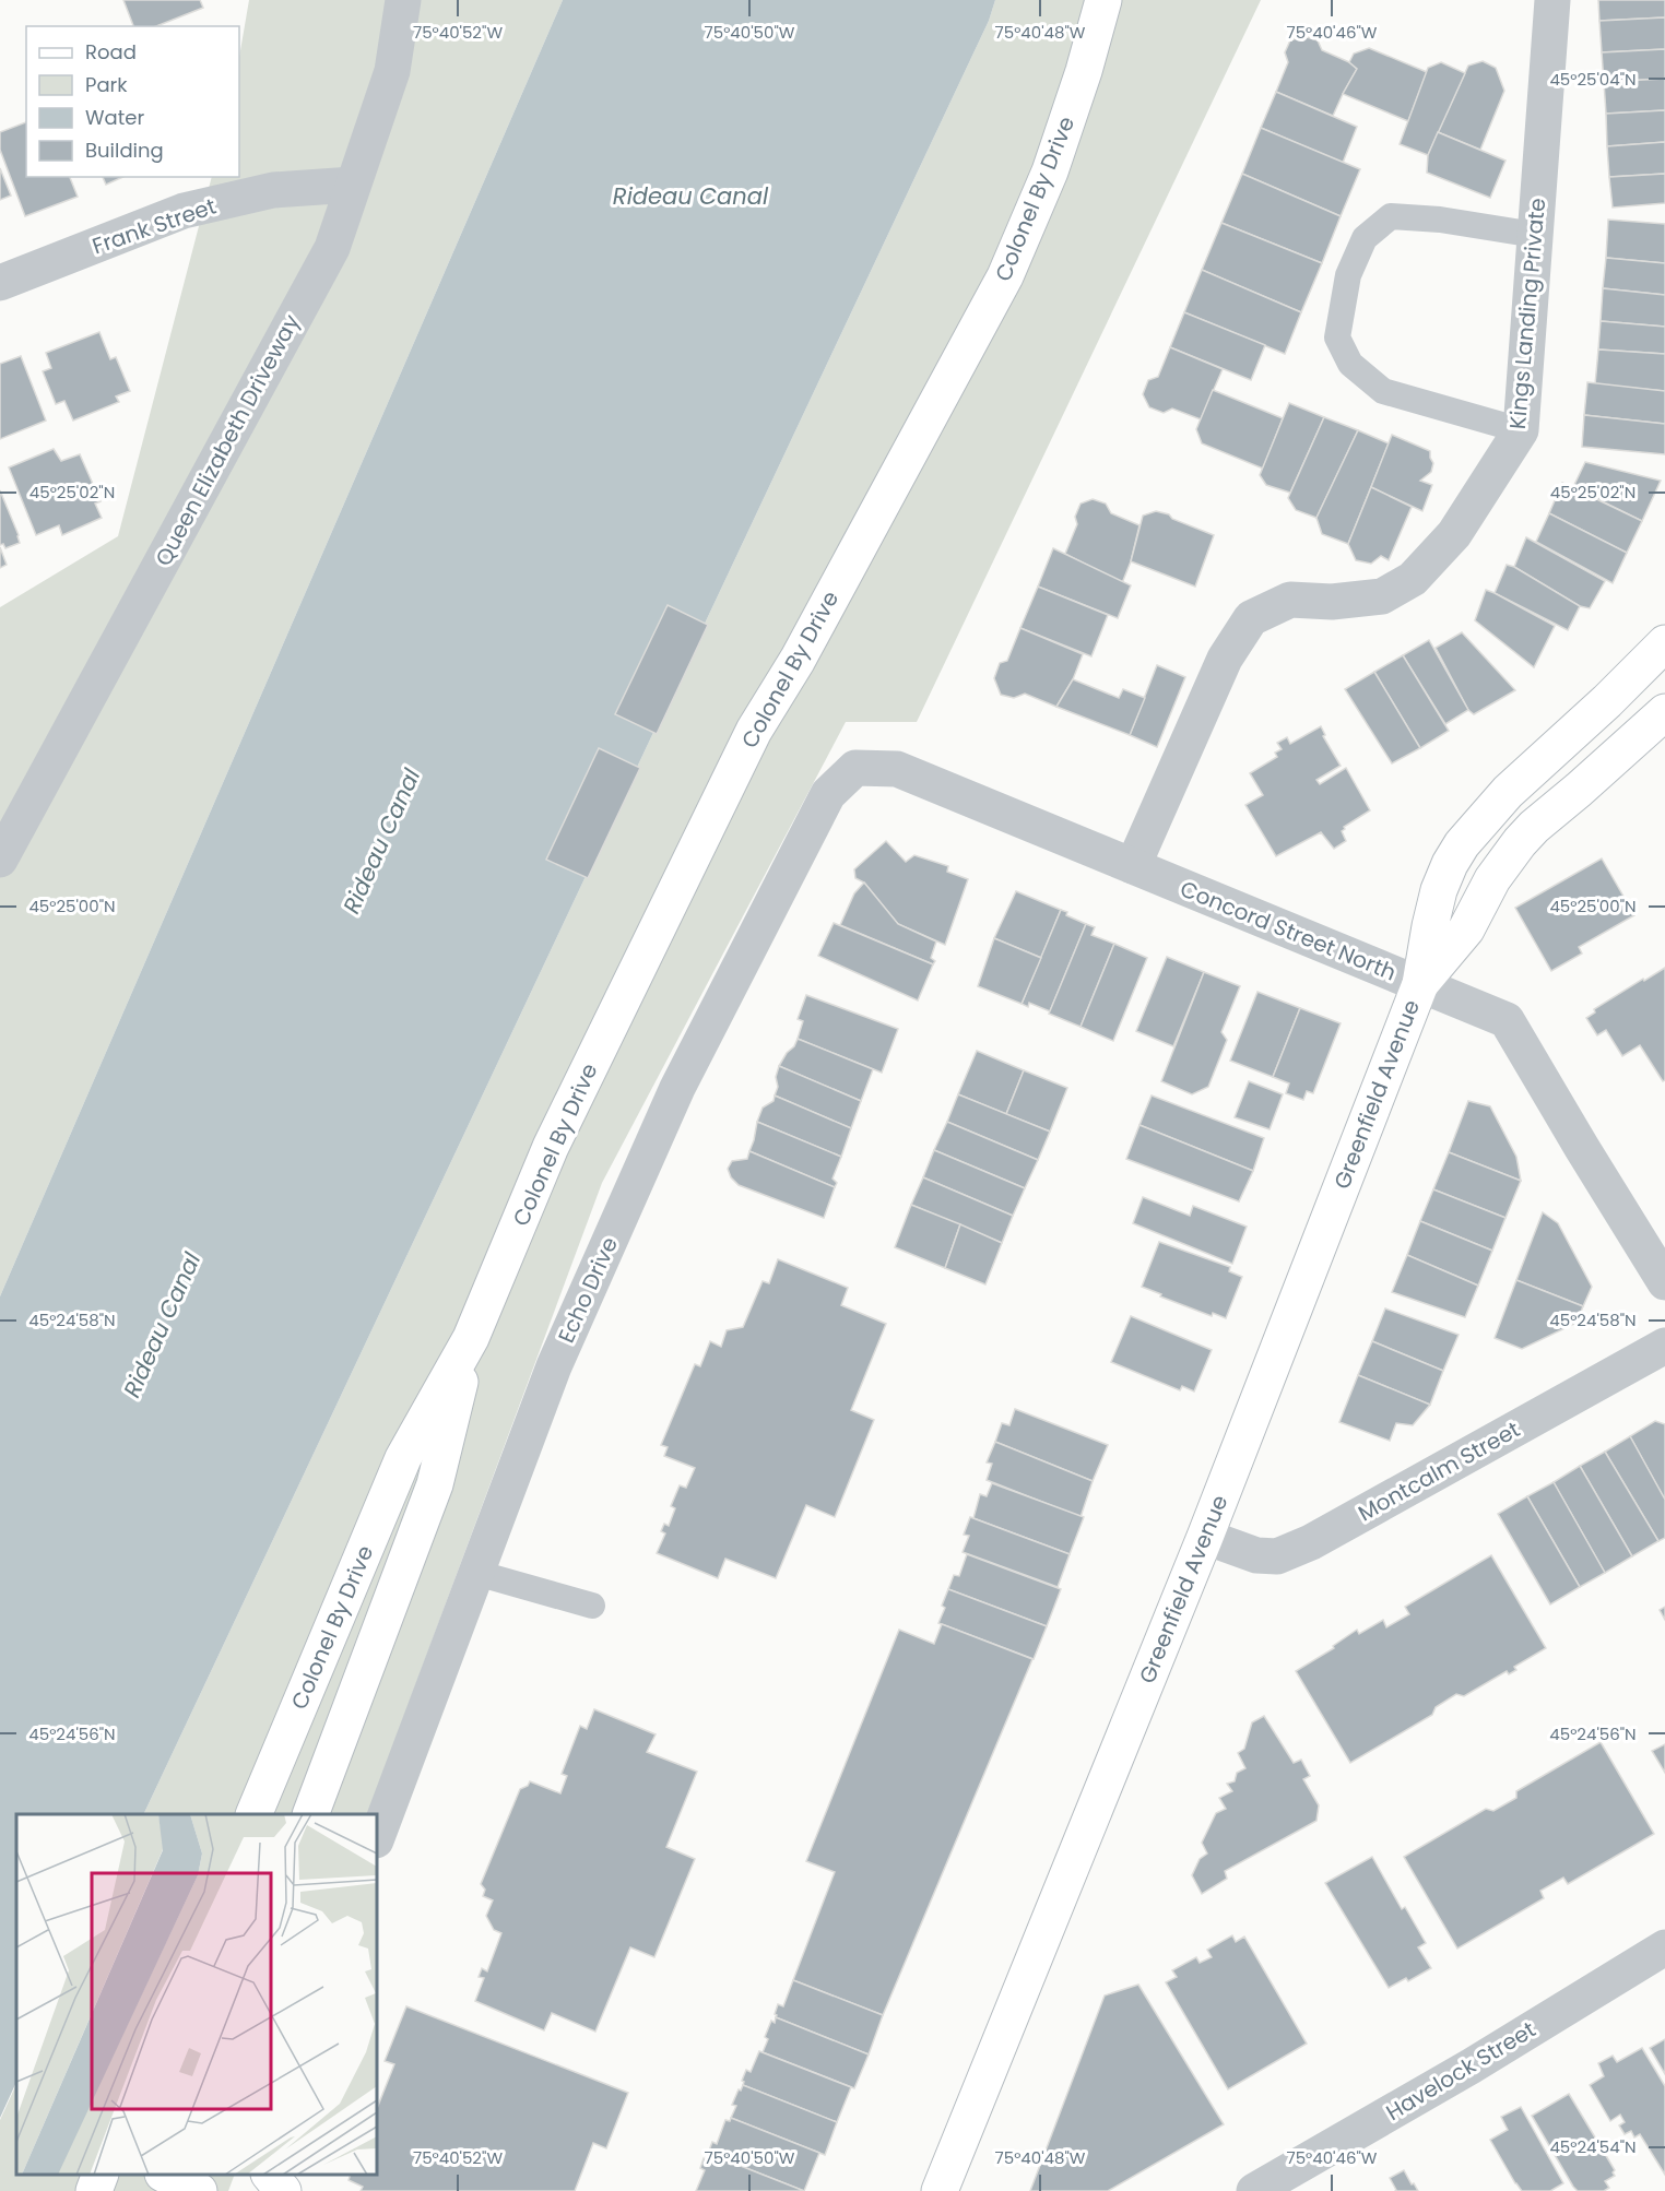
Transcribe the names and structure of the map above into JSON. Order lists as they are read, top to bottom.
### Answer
{
  "streets": {
    "main road": ["Colonel By Drive", "Greenfield Avenue"],
    "street": [
      "Frank Street",
      "Kings Landing Private",
      "Queen Elizabeth Driveway",
      "Concord Street North",
      "Echo Drive",
      "Montcalm Street",
      "Havelock Street"
    ]
  },
  "crossings": [
    ["Frank Street", "Queen Elizabeth Driveway"],
    ["Kings Landing Private", "Concord Street North"],
    ["Concord Street North", "Greenfield Avenue"],
    ["Concord Street North", "Echo Drive"],
    ["Greenfield Avenue", "Montcalm Street"]
  ],
  "water": ["Rideau Canal"],
  "legend": [
    "Road",
    "Park",
    "Water",
    "Building"
  ],
  "coordinates": [
    "75°40'52\"W",
    "75°40'50\"W",
    "75°40'48\"W",
    "75°40'46\"W",
    "45°25'04\"N",
    "45°25'02\"N",
    "45°25'00\"N",
    "45°24'58\"N",
    "45°24'56\"N",
    "45°24'54\"N"
  ]
}
